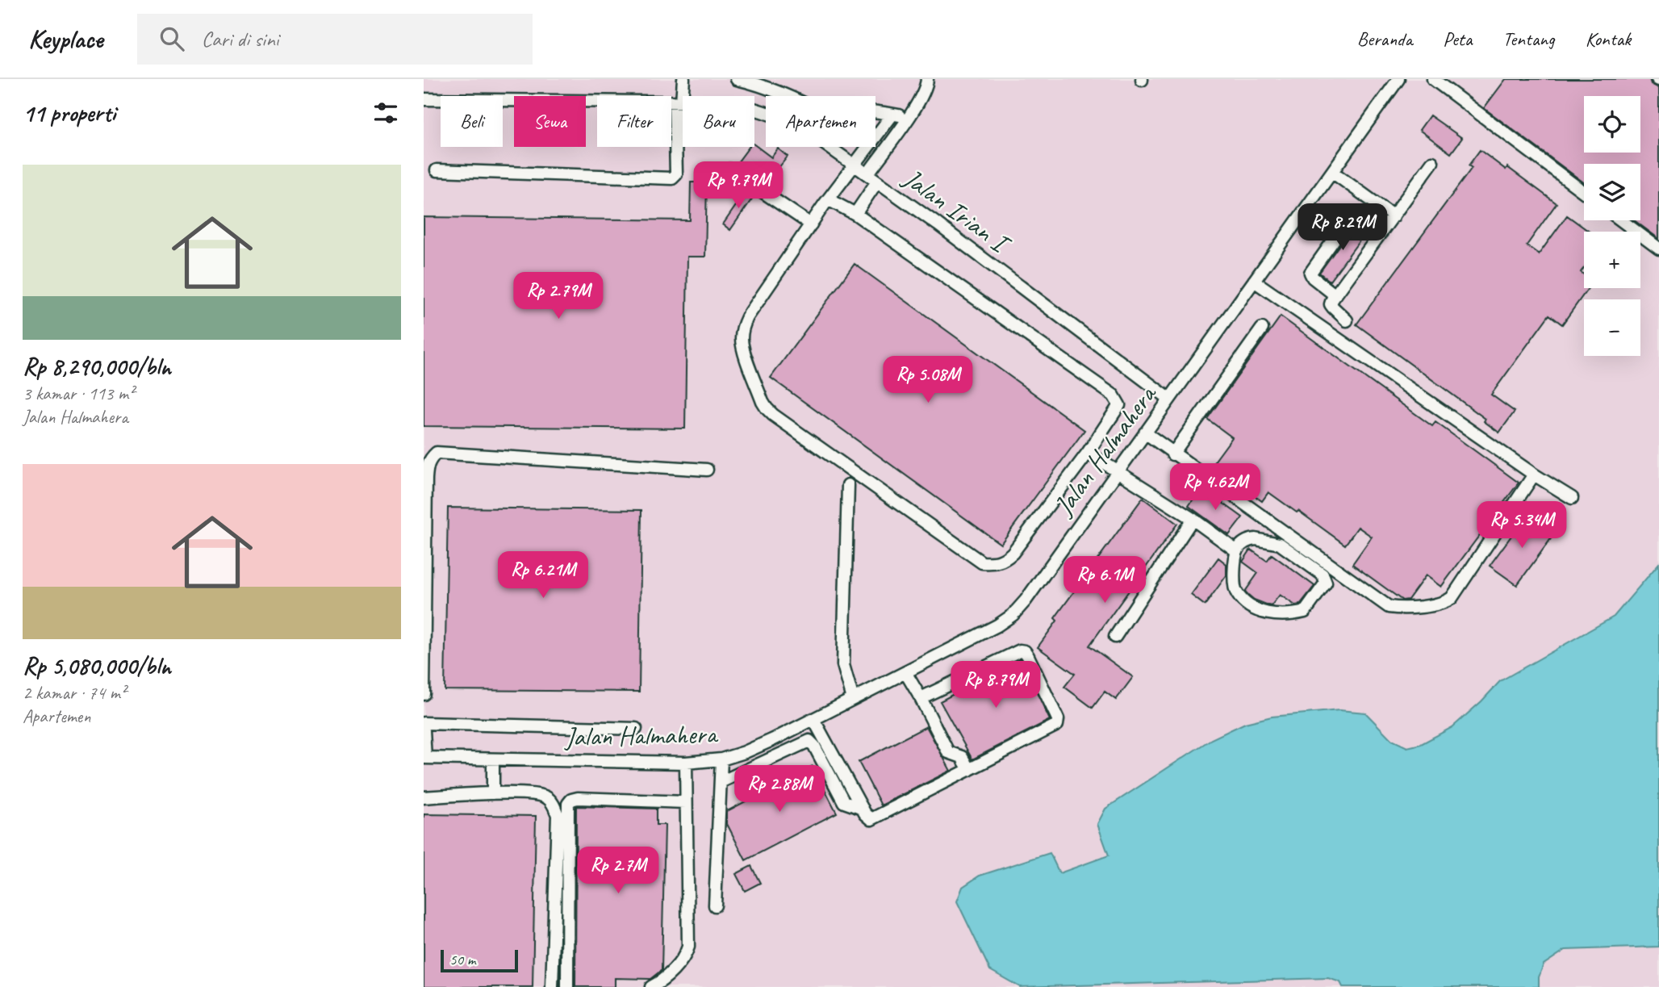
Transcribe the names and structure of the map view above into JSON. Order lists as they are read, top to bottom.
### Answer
{
  "streets": {
    "street": ["Jalan Irian I", "Jalan Halmahera"]
  },
  "crossings": [
    ["Jalan Irian I", "Jalan Halmahera"]
  ],
  "scale_bar": "50 m",
  "page": {
    "header": "Keyplace",
    "search": "Cari di sini",
    "nav": [
      "Beranda",
      "Peta",
      "Tentang",
      "Kontak"
    ],
    "heading": "11 properti",
    "map_buttons": ["+", "−"],
    "chip": [
      "Beli",
      "Sewa",
      "Filter",
      "Baru",
      "Apartemen"
    ],
    "list": [
      {
        "name": "Rp 8,290,000/bln",
        "note": "3 kamar · 113 m² · Jalan Halmahera"
      },
      {
        "name": "Rp 5,080,000/bln",
        "note": "2 kamar · 74 m² · Apartemen"
      }
    ],
    "price": [
      "Rp 9.79M",
      "Rp 8.29M",
      "Rp 2.79M",
      "Rp 5.08M",
      "Rp 4.62M",
      "Rp 5.34M",
      "Rp 6.21M",
      "Rp 6.1M",
      "Rp 8.79M",
      "Rp 2.88M",
      "Rp 2.7M"
    ],
    "scale": "50 m"
  }
}
